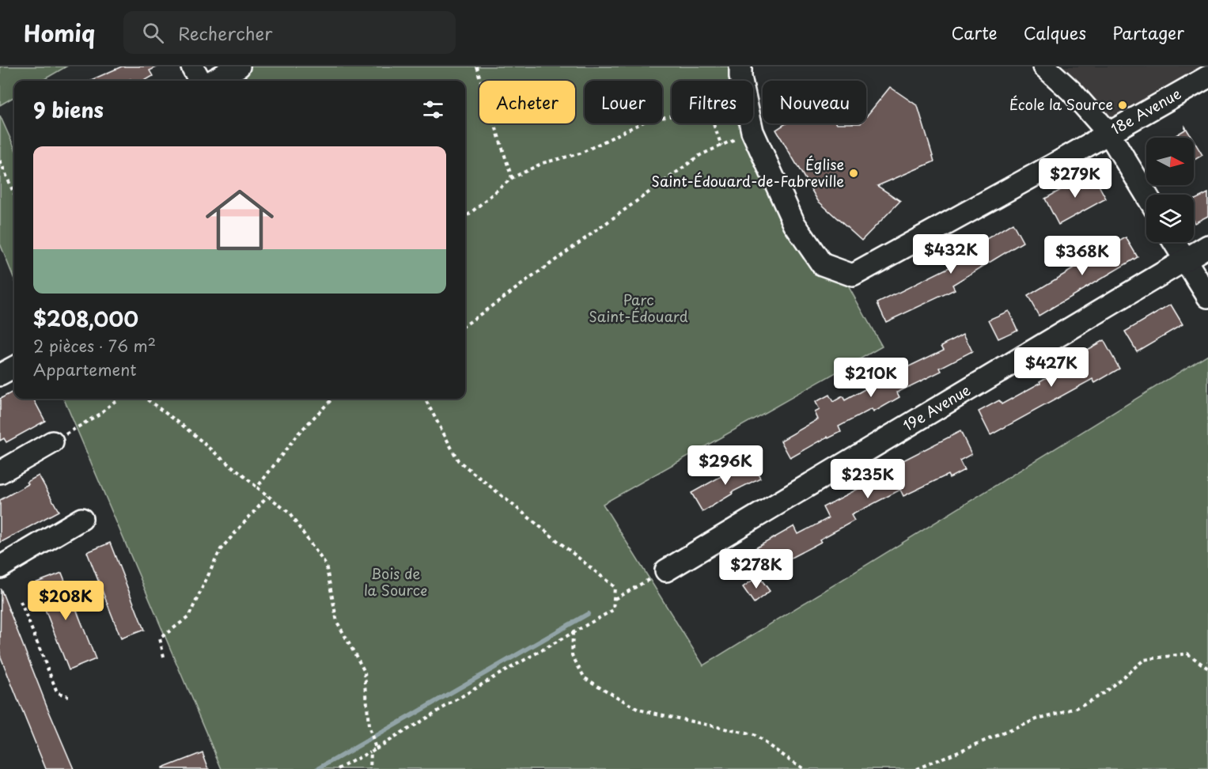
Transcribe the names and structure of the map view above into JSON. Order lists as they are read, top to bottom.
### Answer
{
  "streets": {
    "street": ["18e Avenue", "19e Avenue"]
  },
  "parks": ["Parc Saint-Édouard", "Bois de la Source"],
  "places": ["École la Source", "Église Saint-Édouard-de-Fabreville"],
  "north": "right",
  "page": {
    "header": "Homiq",
    "search": "Rechercher",
    "nav": ["Carte", "Calques", "Partager"],
    "chip": [
      "Acheter",
      "Louer",
      "Filtres",
      "Nouveau"
    ],
    "heading": "9 biens",
    "list": [
      {
        "name": "$208,000",
        "note": "2 pièces · 76 m² · Appartement"
      }
    ],
    "price": [
      "$279K",
      "$432K",
      "$368K",
      "$427K",
      "$210K",
      "$296K",
      "$235K",
      "$278K",
      "$208K"
    ]
  }
}
